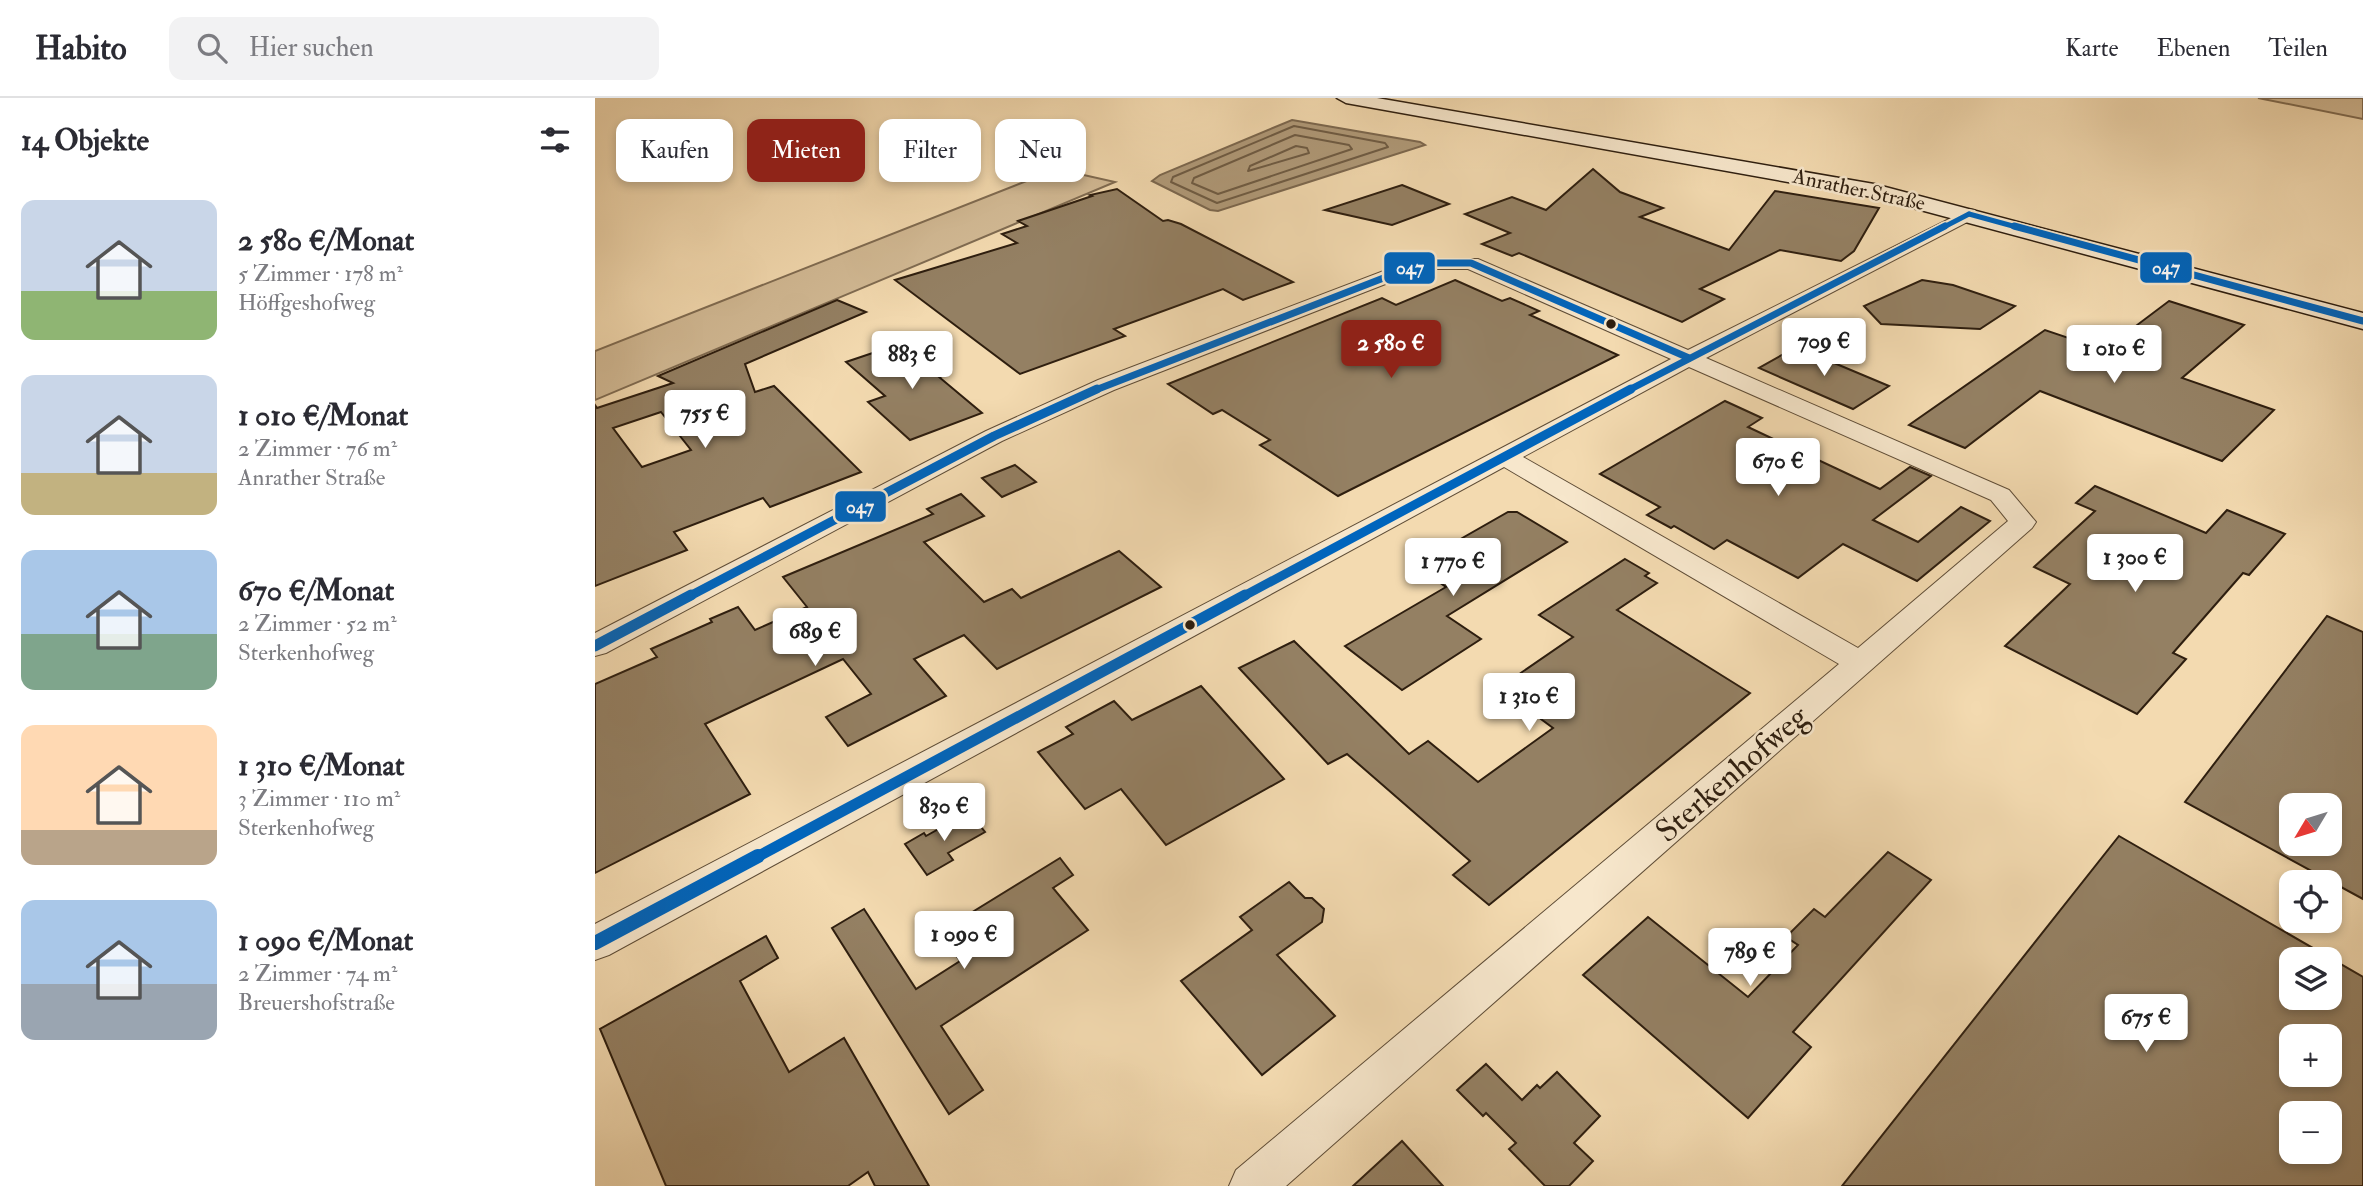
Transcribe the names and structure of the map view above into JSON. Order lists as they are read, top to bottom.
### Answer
{
  "streets": {
    "main road": ["Anrather Straße"],
    "street": ["Sterkenhofweg"]
  },
  "lines": ["transit line 047"],
  "north": "bottom left",
  "page": {
    "header": "Habito",
    "search": "Hier suchen",
    "nav": ["Karte", "Ebenen", "Teilen"],
    "heading": "14 Objekte",
    "chip": [
      "Kaufen",
      "Mieten",
      "Filter",
      "Neu"
    ],
    "list": [
      {
        "name": "2 580 €/Monat",
        "note": "5 Zimmer · 178 m² · Höffgeshofweg"
      },
      {
        "name": "1 010 €/Monat",
        "note": "2 Zimmer · 76 m² · Anrather Straße"
      },
      {
        "name": "670 €/Monat",
        "note": "2 Zimmer · 52 m² · Sterkenhofweg"
      },
      {
        "name": "1 310 €/Monat",
        "note": "3 Zimmer · 110 m² · Sterkenhofweg"
      },
      {
        "name": "1 090 €/Monat",
        "note": "2 Zimmer · 74 m² · Breuershofstraße"
      }
    ],
    "price": [
      "709 €",
      "2 580 €",
      "1 010 €",
      "883 €",
      "755 €",
      "670 €",
      "1 300 €",
      "1 770 €",
      "689 €",
      "1 310 €",
      "830 €",
      "1 090 €",
      "789 €",
      "675 €"
    ],
    "map_buttons": ["+", "−"]
  }
}
